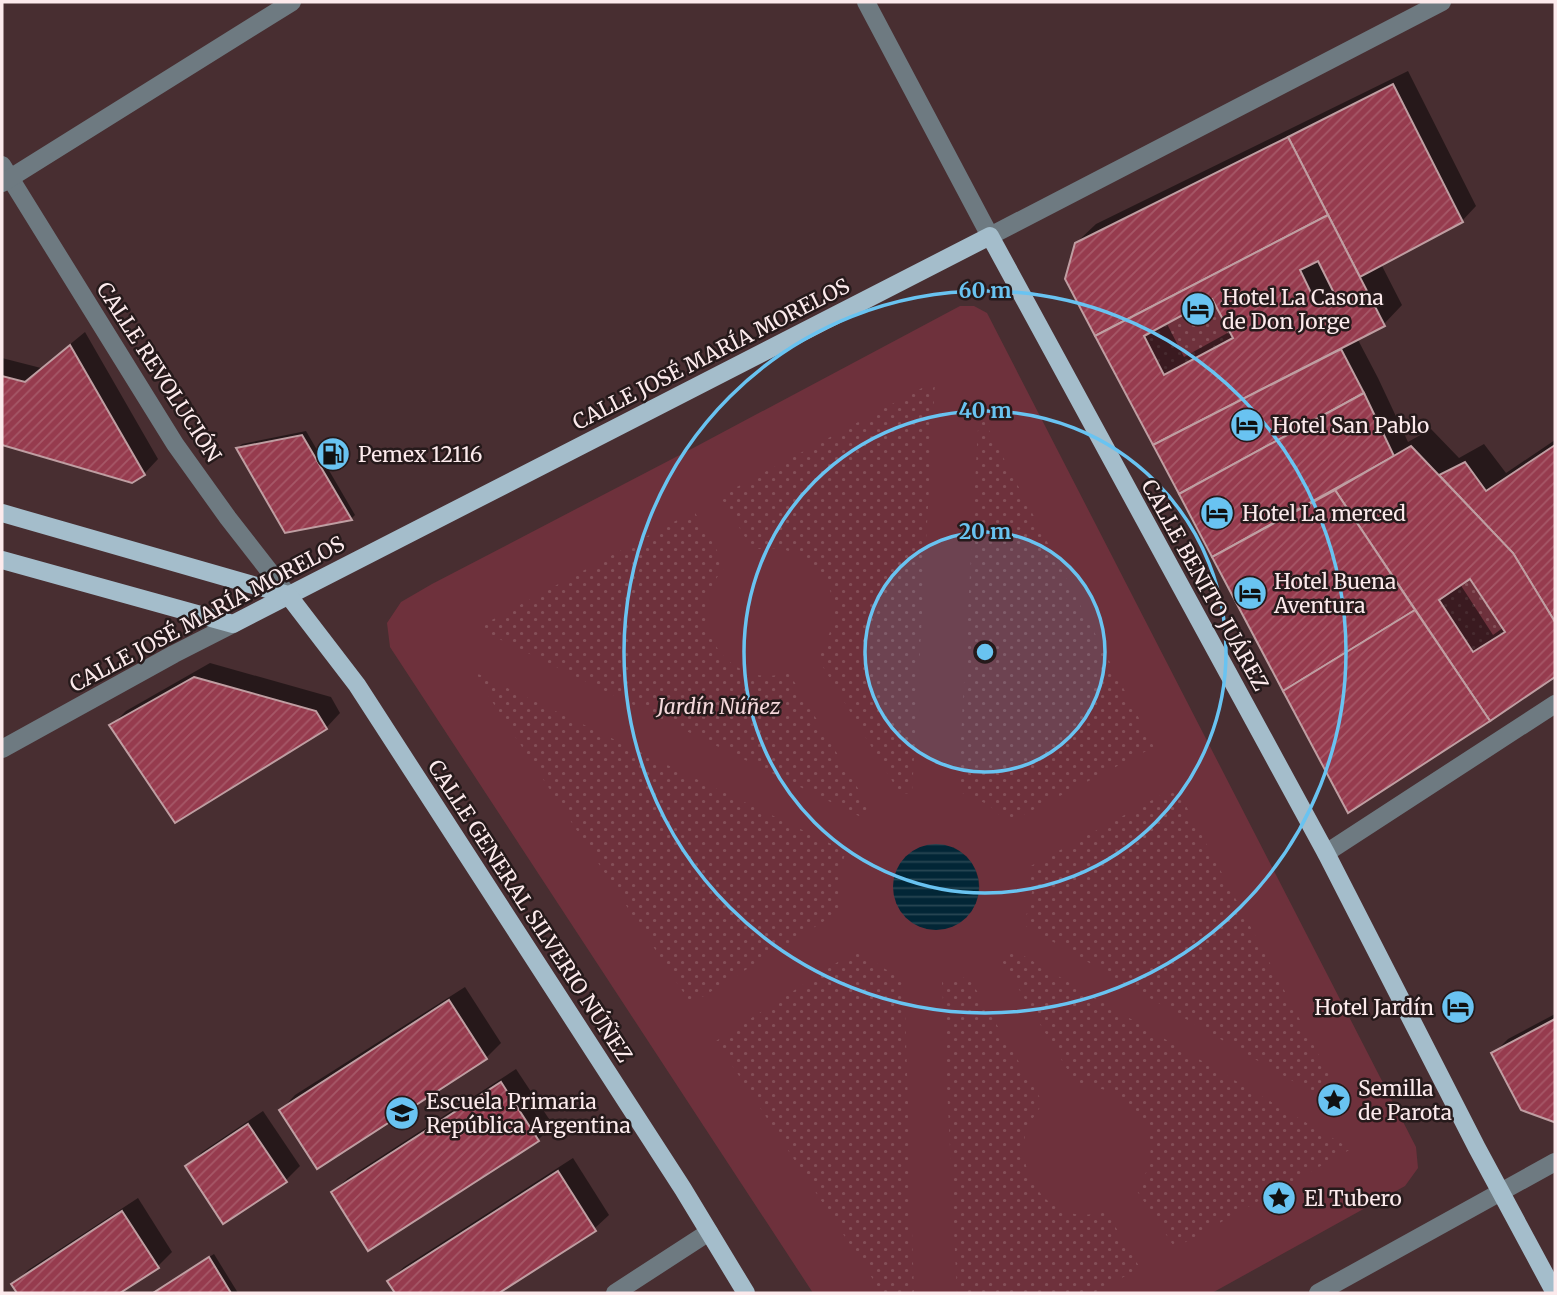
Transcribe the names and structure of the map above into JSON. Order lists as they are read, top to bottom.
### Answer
{
  "streets": {
    "main road": ["CALLE JOSÉ MARÍA MORELOS", "CALLE BENITO JUÁREZ", "CALLE GENERAL SILVERIO NÚÑEZ"],
    "street": ["CALLE REVOLUCIÓN"]
  },
  "crossings": [
    ["CALLE JOSÉ MARÍA MORELOS", "CALLE REVOLUCIÓN"],
    ["CALLE JOSÉ MARÍA MORELOS", "CALLE BENITO JUÁREZ"],
    ["CALLE JOSÉ MARÍA MORELOS", "CALLE GENERAL SILVERIO NÚÑEZ"],
    ["CALLE REVOLUCIÓN", "CALLE GENERAL SILVERIO NÚÑEZ"]
  ],
  "parks": ["Jardín Núñez"],
  "places": {
    "hotel": [
      "Hotel La Casona de Don Jorge",
      "Hotel San Pablo",
      "Hotel La merced",
      "Hotel Buena Aventura",
      "Hotel Jardín"
    ],
    "fuel station": ["Pemex 12116"],
    "place": ["Semilla de Parota", "El Tubero"],
    "school or university": ["Escuela Primaria República Argentina"]
  },
  "rings": ["60 m", "40 m", "20 m"]
}
